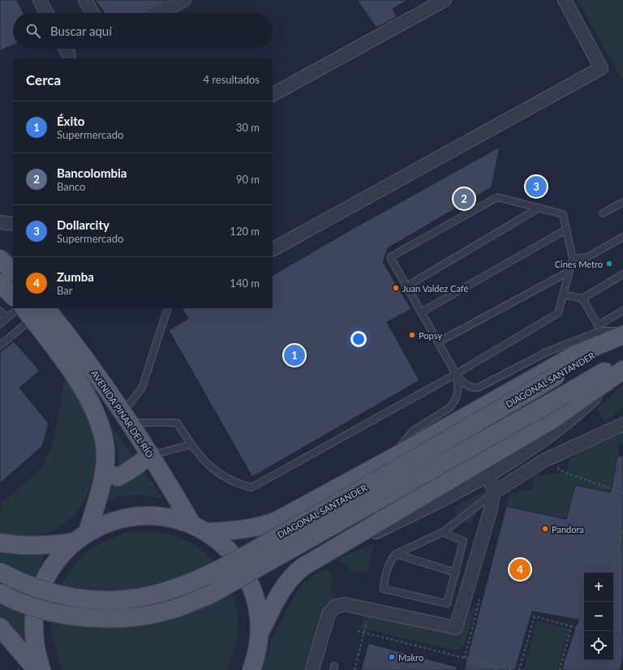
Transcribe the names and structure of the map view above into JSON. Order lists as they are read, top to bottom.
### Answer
{
  "streets": {
    "main road": ["DIAGONAL SANTANDER", "AVENIDA PINAR DEL RÍO"]
  },
  "places": [
    "Cines Metro",
    "Juan Valdez Café",
    "Popsy",
    "Pandora",
    "Makro"
  ],
  "page": {
    "search": "Buscar aquí",
    "heading": ["Cerca", "4 resultados"],
    "list": [
      {
        "mark": "1",
        "name": "Éxito",
        "note": "Supermercado",
        "value": "30 m"
      },
      {
        "mark": "2",
        "name": "Bancolombia",
        "note": "Banco",
        "value": "90 m"
      },
      {
        "mark": "3",
        "name": "Dollarcity",
        "note": "Supermercado",
        "value": "120 m"
      },
      {
        "mark": "4",
        "name": "Zumba",
        "note": "Bar",
        "value": "140 m"
      }
    ],
    "pins": [
      "3",
      "2",
      "1",
      "4"
    ],
    "map_buttons": ["+", "−"]
  }
}
